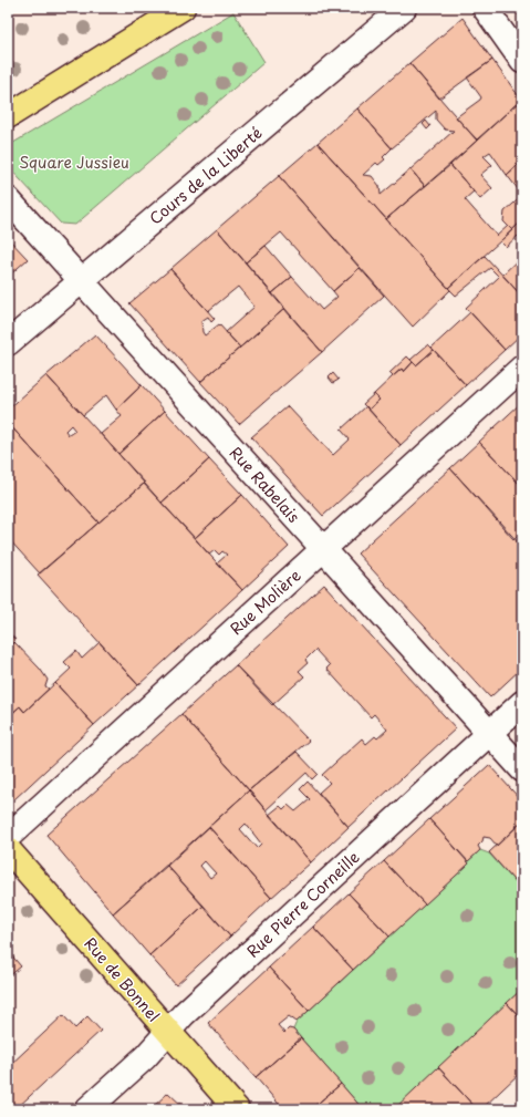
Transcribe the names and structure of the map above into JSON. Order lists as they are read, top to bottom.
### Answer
{
  "streets": {
    "main road": ["Rue de Bonnel"],
    "street": [
      "Cours de la Liberté",
      "Rue Rabelais",
      "Rue Molière",
      "Rue Pierre Corneille"
    ]
  },
  "crossings": [
    ["Cours de la Liberté", "Rue Rabelais"],
    ["Rue Rabelais", "Rue Molière"],
    ["Rue Rabelais", "Rue Pierre Corneille"],
    ["Rue Pierre Corneille", "Rue de Bonnel"]
  ],
  "parks": ["Square Jussieu"]
}
